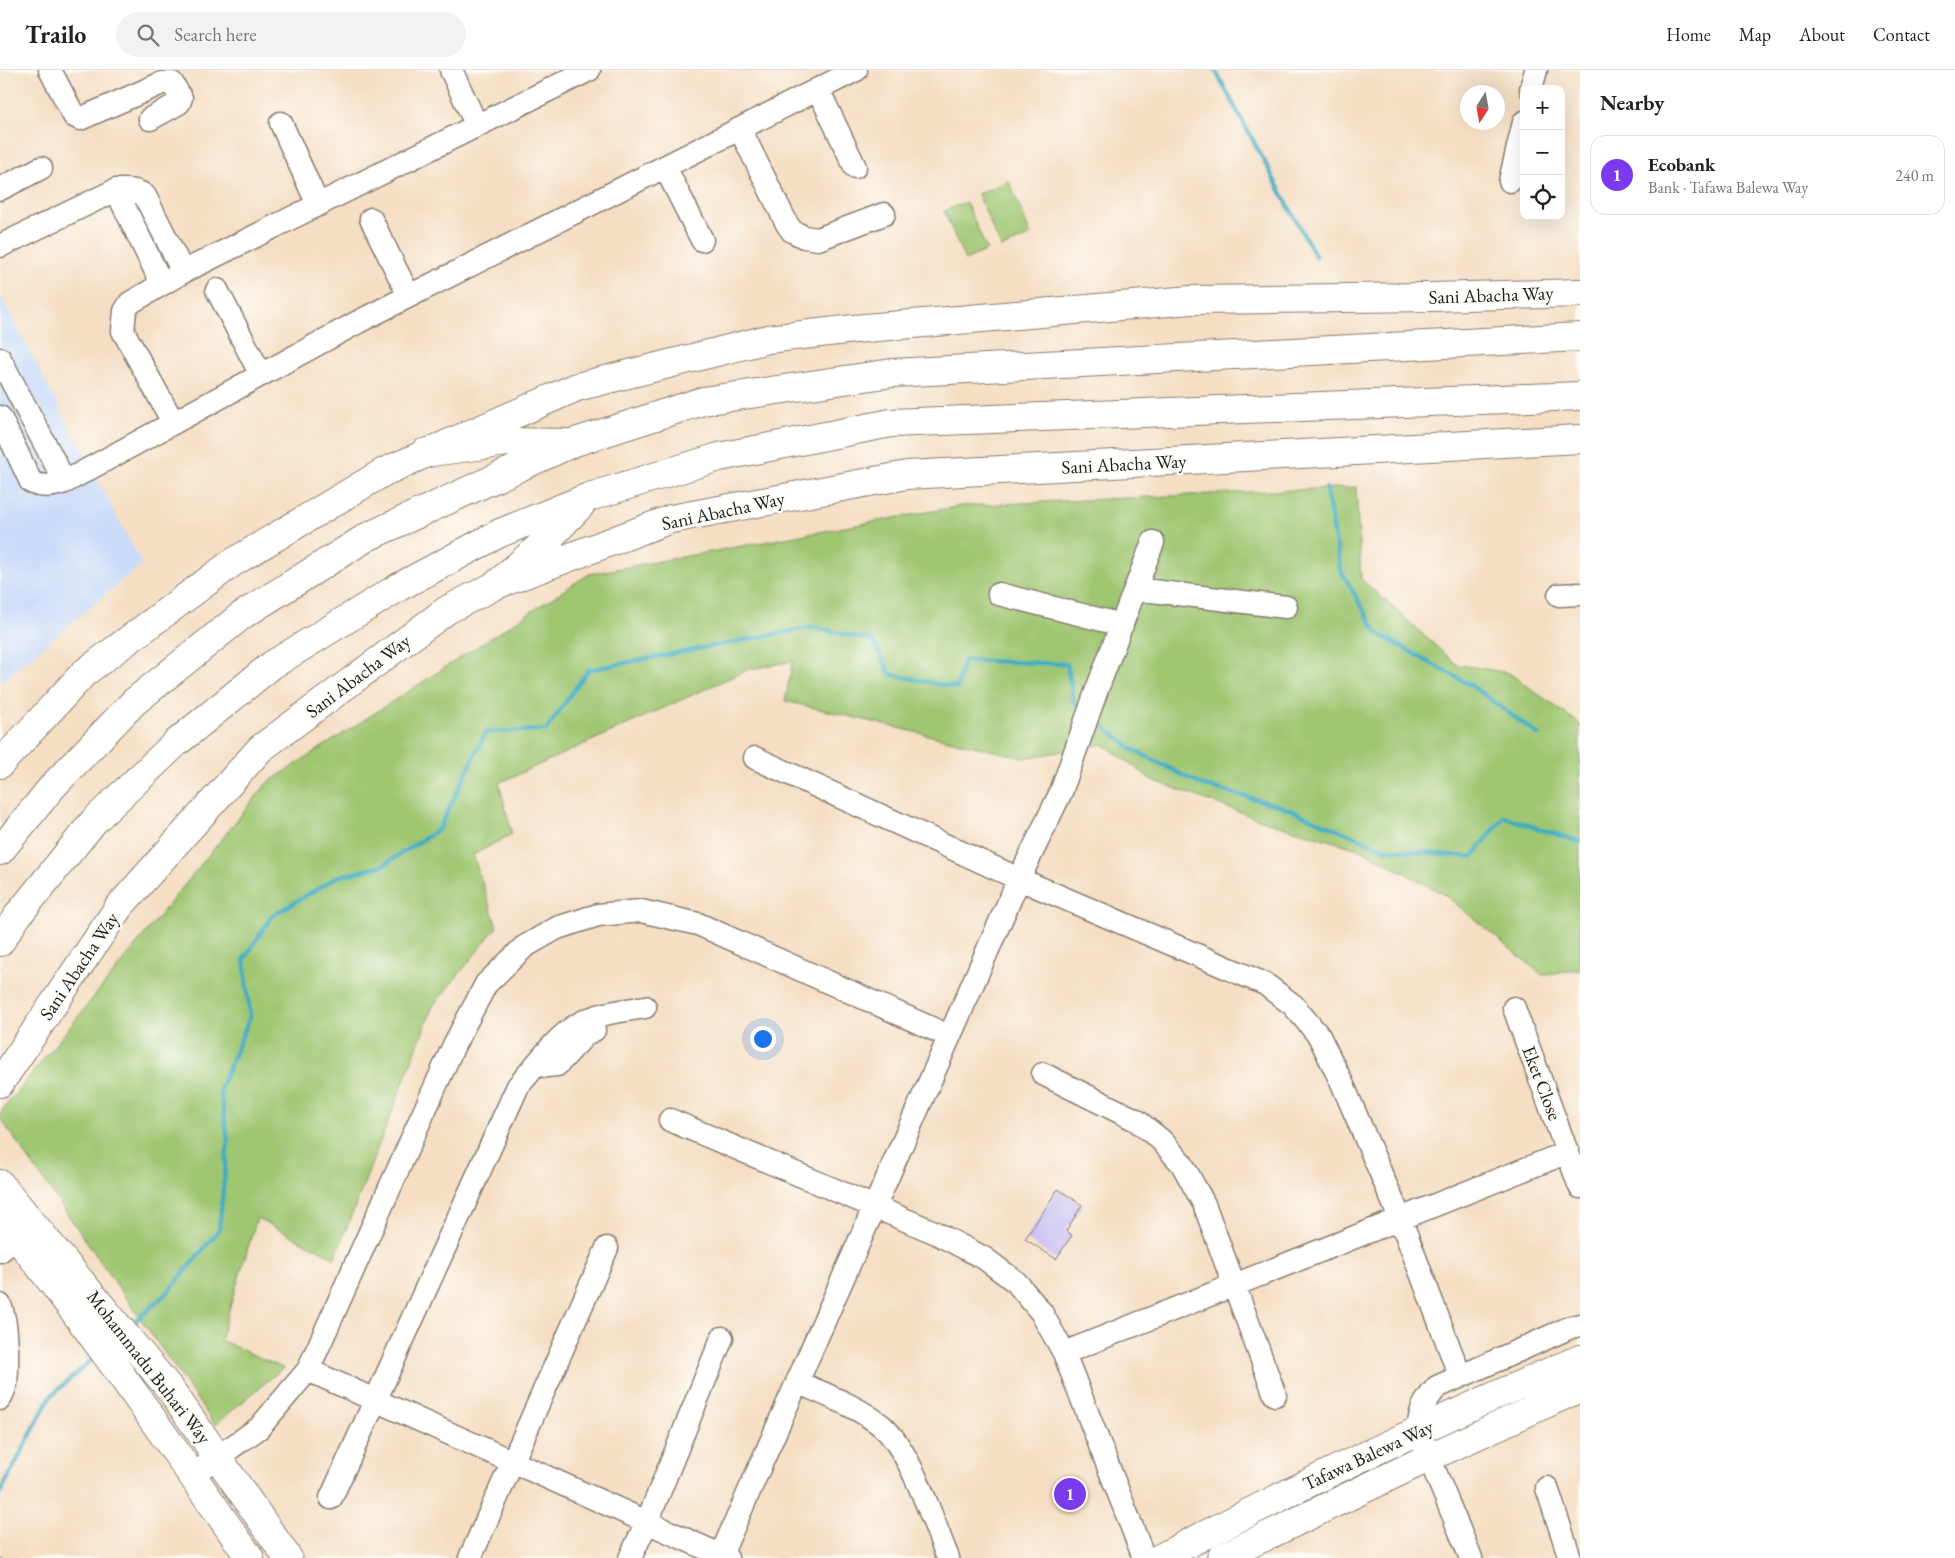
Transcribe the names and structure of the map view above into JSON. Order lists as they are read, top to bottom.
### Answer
{
  "streets": {
    "main road": ["Sani Abacha Way", "Mohammadu Buhari Way", "Tafawa Balewa Way"],
    "street": ["Eket Close"]
  },
  "north": "bottom",
  "page": {
    "header": "Trailo",
    "search": "Search here",
    "nav": [
      "Home",
      "Map",
      "About",
      "Contact"
    ],
    "heading": "Nearby",
    "map_buttons": ["+", "−"],
    "list": [
      {
        "mark": "1",
        "name": "Ecobank",
        "note": "Bank · Tafawa Balewa Way",
        "value": "240 m"
      }
    ],
    "pins": "1"
  }
}
